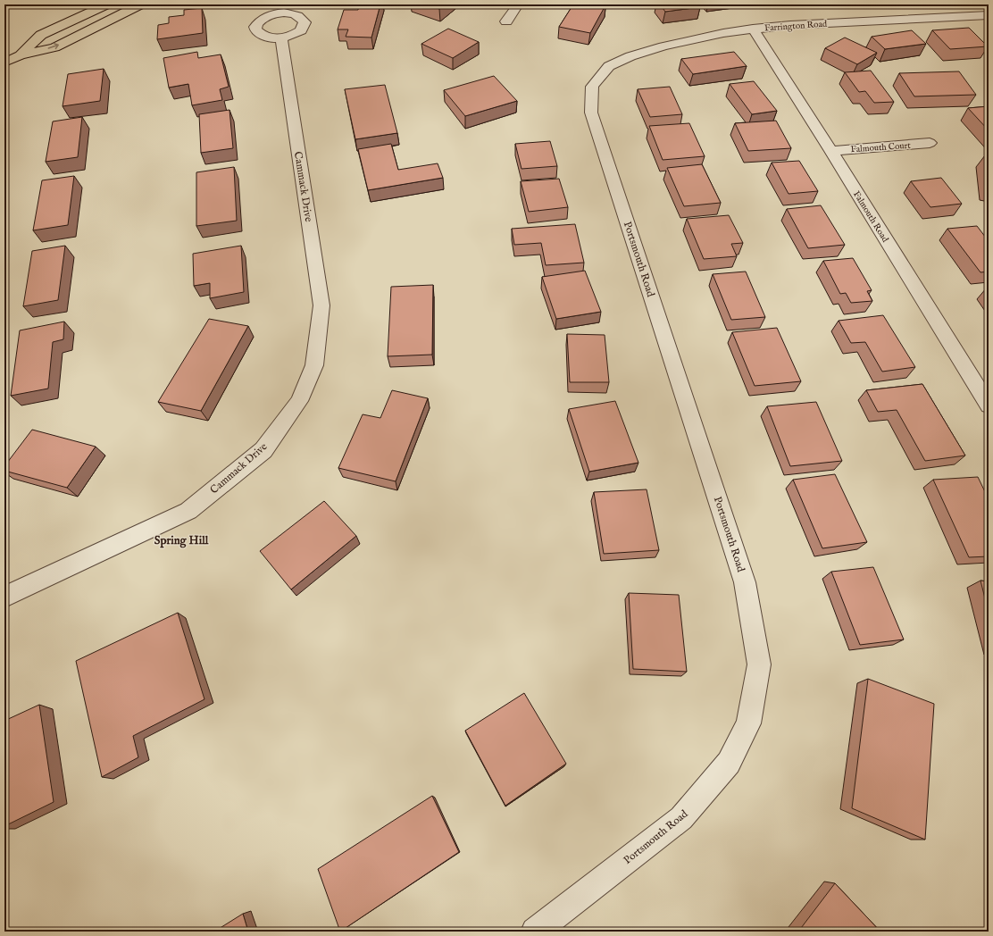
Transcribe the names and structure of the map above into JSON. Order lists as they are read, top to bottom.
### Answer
{
  "streets": {
    "street": [
      "Farrington Road",
      "Falmouth Court",
      "Cammack Drive",
      "Falmouth Road",
      "Portsmouth Road"
    ]
  },
  "crossings": [
    ["Farrington Road", "Falmouth Road"],
    ["Farrington Road", "Portsmouth Road"],
    ["Falmouth Court", "Falmouth Road"]
  ],
  "districts": ["Spring Hill"]
}
